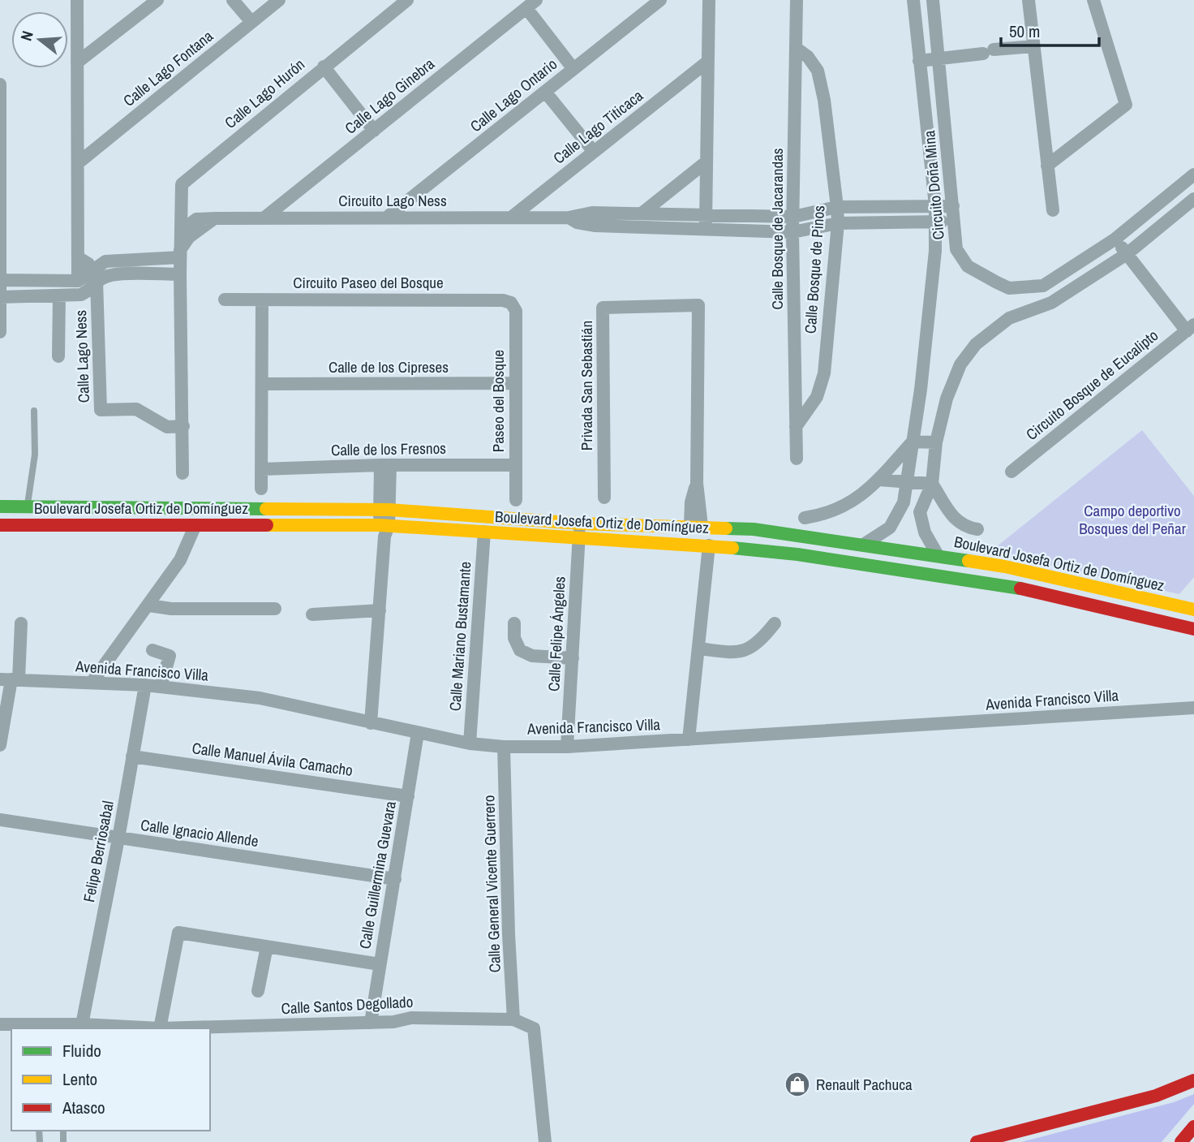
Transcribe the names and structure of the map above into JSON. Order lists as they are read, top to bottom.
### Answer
{
  "streets": {
    "street": [
      "Calle Lago Fontana",
      "Calle Lago Hurón",
      "Calle Lago Ontario",
      "Calle Lago Ginebra",
      "Calle Lago Titicaca",
      "Circuito Doña Mina",
      "Circuito Lago Ness",
      "Calle Bosque de Jacarandas",
      "Calle Bosque de Pinos",
      "Circuito Paseo del Bosque",
      "Calle Lago Ness",
      "Calle de los Cipreses",
      "Circuito Bosque de Eucalipto",
      "Privada San Sebastián",
      "Paseo del Bosque",
      "Calle de los Fresnos",
      "Boulevard Josefa Ortiz de Domínguez",
      "Calle Felipe Ángeles",
      "Calle Mariano Bustamante",
      "Avenida Francisco Villa",
      "Calle Manuel Ávila Camacho",
      "Calle Ignacio Allende",
      "Felipe Berriosabal",
      "Calle Guillermina Guevara",
      "Calle General Vicente Guerrero",
      "Calle Santos Degollado"
    ]
  },
  "crossings": [
    ["Calle Lago Hurón", "Circuito Lago Ness"],
    ["Calle Lago Ontario", "Circuito Lago Ness"],
    ["Calle Lago Ginebra", "Circuito Lago Ness"],
    ["Calle Lago Titicaca", "Circuito Lago Ness"],
    ["Circuito Doña Mina", "Circuito Lago Ness"],
    ["Circuito Doña Mina", "Boulevard Josefa Ortiz de Domínguez"],
    ["Circuito Lago Ness", "Calle Bosque de Jacarandas"],
    ["Circuito Lago Ness", "Calle Bosque de Pinos"],
    ["Calle Bosque de Jacarandas", "Calle Bosque de Pinos"],
    ["Circuito Paseo del Bosque", "Paseo del Bosque"],
    ["Calle de los Cipreses", "Paseo del Bosque"],
    ["Privada San Sebastián", "Boulevard Josefa Ortiz de Domínguez"],
    ["Paseo del Bosque", "Calle de los Fresnos"],
    ["Boulevard Josefa Ortiz de Domínguez", "Calle Felipe Ángeles"],
    ["Boulevard Josefa Ortiz de Domínguez", "Calle Mariano Bustamante"],
    ["Calle Felipe Ángeles", "Avenida Francisco Villa"],
    ["Calle Mariano Bustamante", "Avenida Francisco Villa"],
    ["Avenida Francisco Villa", "Felipe Berriosabal"],
    ["Avenida Francisco Villa", "Calle Guillermina Guevara"],
    ["Avenida Francisco Villa", "Calle General Vicente Guerrero"],
    ["Calle Manuel Ávila Camacho", "Felipe Berriosabal"],
    ["Calle Manuel Ávila Camacho", "Calle Guillermina Guevara"],
    ["Calle Ignacio Allende", "Felipe Berriosabal"],
    ["Calle Ignacio Allende", "Calle Guillermina Guevara"],
    ["Felipe Berriosabal", "Calle Santos Degollado"],
    ["Calle Guillermina Guevara", "Calle Santos Degollado"],
    ["Calle General Vicente Guerrero", "Calle Santos Degollado"]
  ],
  "parks": ["Campo deportivo Bosques del Peñar"],
  "places": {
    "shop": ["Renault Pachuca"]
  },
  "legend": ["Fluido", "Lento", "Atasco"],
  "scale_bar": "50 m",
  "north": "left"
}
